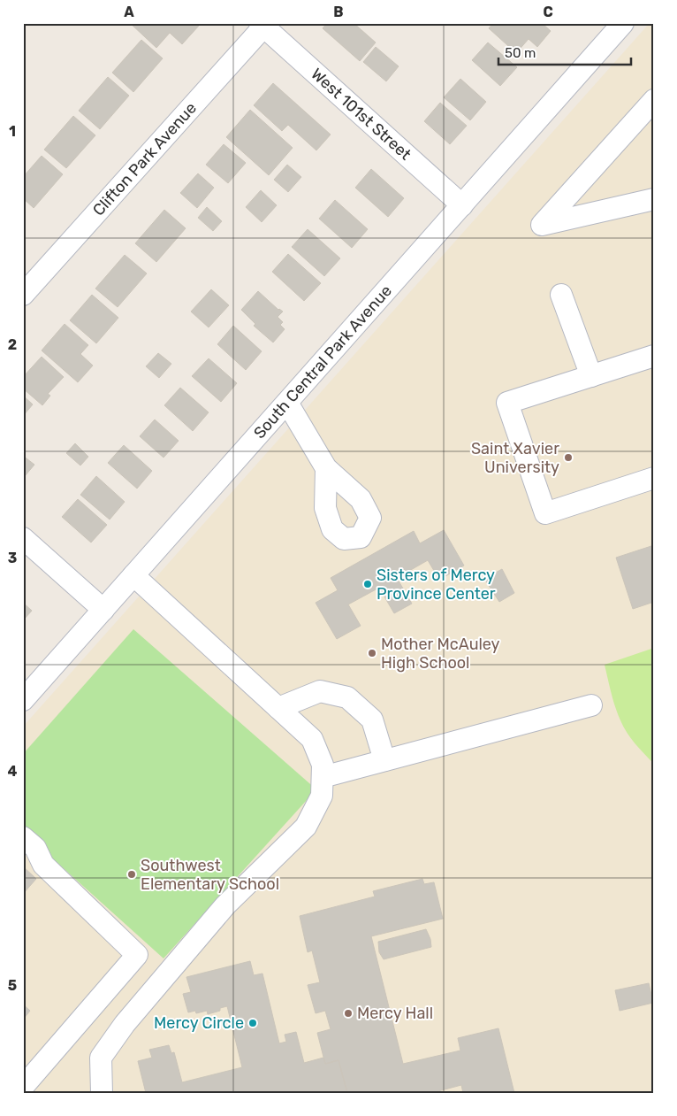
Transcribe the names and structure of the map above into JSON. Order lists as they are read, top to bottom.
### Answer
{
  "streets": {
    "street": ["West 101st Street", "Clifton Park Avenue", "South Central Park Avenue"]
  },
  "crossings": [
    ["West 101st Street", "Clifton Park Avenue"],
    ["West 101st Street", "South Central Park Avenue"]
  ],
  "places": [
    "Saint Xavier University",
    "Sisters of Mercy Province Center",
    "Mother McAuley High School",
    "Southwest Elementary School",
    "Mercy Hall",
    "Mercy Circle"
  ],
  "scale_bar": "50 m",
  "grid": {
    "columns": ["A", "B", "C"],
    "rows": [
      "1",
      "2",
      "3",
      "4",
      "5"
    ]
  }
}
